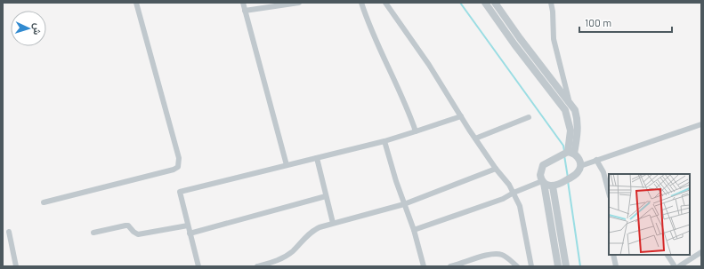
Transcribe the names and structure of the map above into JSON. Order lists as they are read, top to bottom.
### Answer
{
  "scale_bar": "100 m",
  "north": "right"
}
